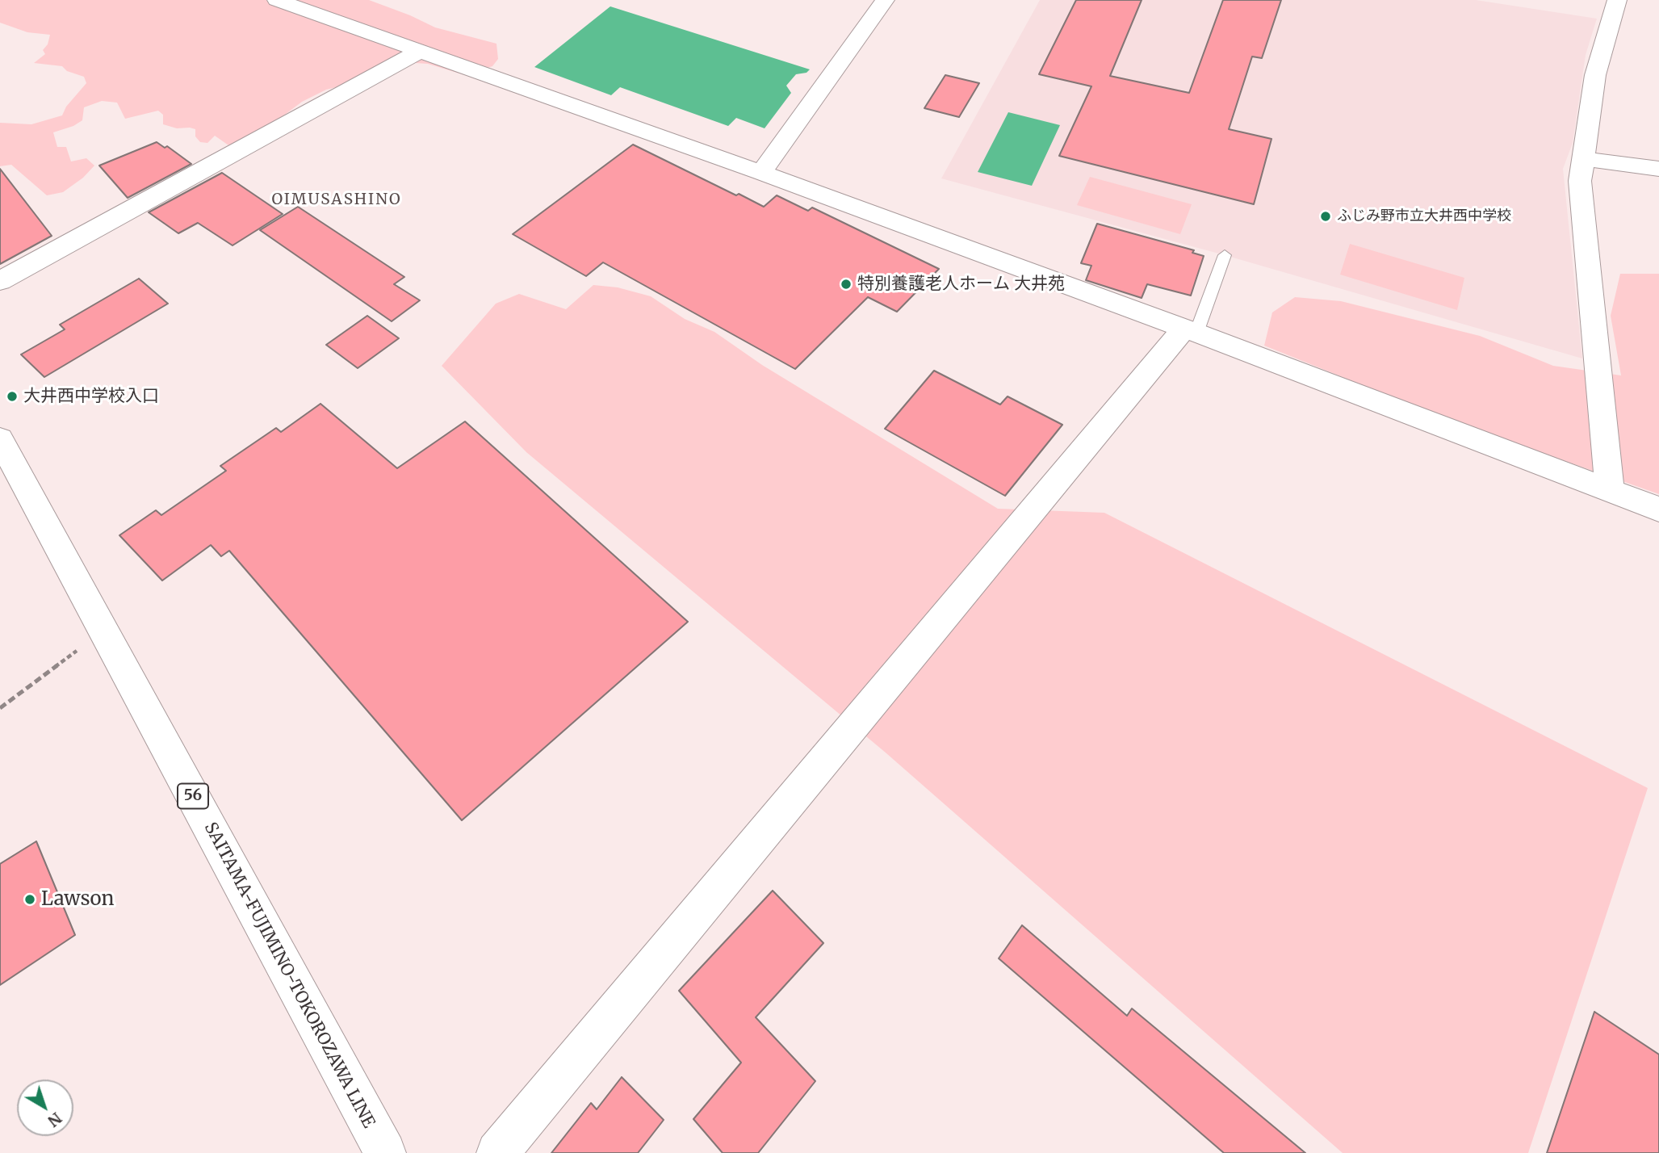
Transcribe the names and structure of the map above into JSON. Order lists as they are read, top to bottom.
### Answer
{
  "streets": {
    "street": ["56", "SAITAMA-FUJIMINO-TOKOROZAWA LINE"]
  },
  "districts": ["OIMUSASHINO"],
  "places": [
    "ふじみ野市立大井西中学校",
    "特別養護老人ホーム 大井苑",
    "大井西中学校入口",
    "Lawson"
  ],
  "north": "bottom right"
}
